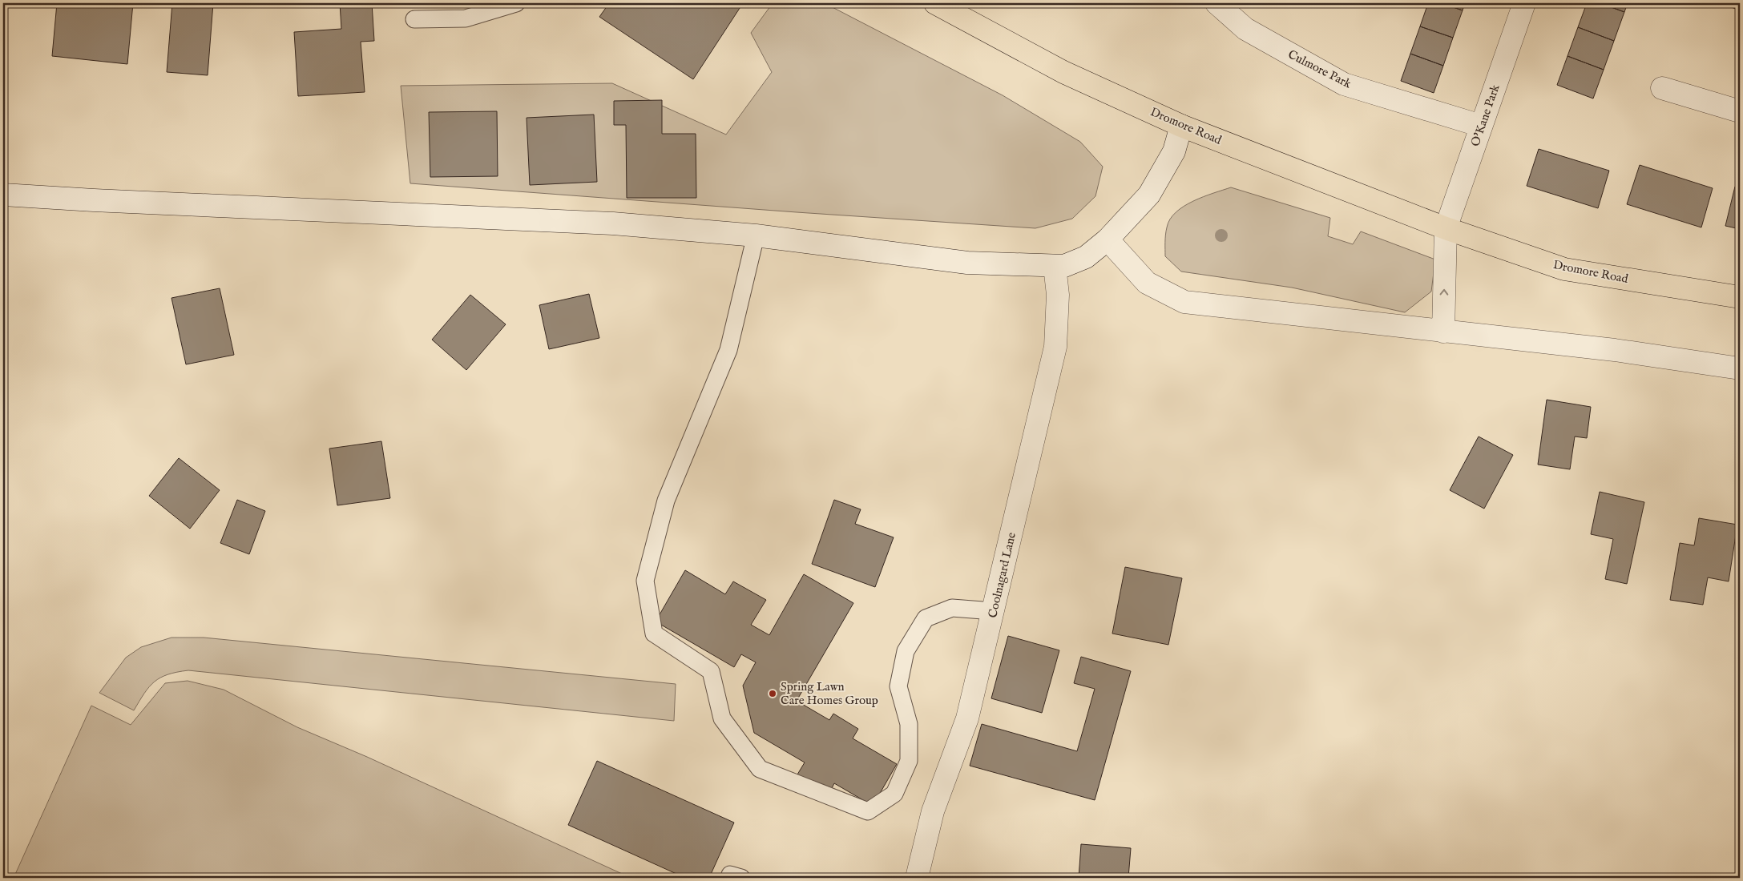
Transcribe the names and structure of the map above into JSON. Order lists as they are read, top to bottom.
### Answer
{
  "streets": {
    "highway": ["Dromore Road"],
    "street": ["Culmore Park", "O'Kane Park", "Coolnagard Lane"]
  },
  "crossings": [
    ["Culmore Park", "O'Kane Park"],
    ["O'Kane Park", "Dromore Road"]
  ],
  "places": ["Spring Lawn Care Homes Group"]
}
